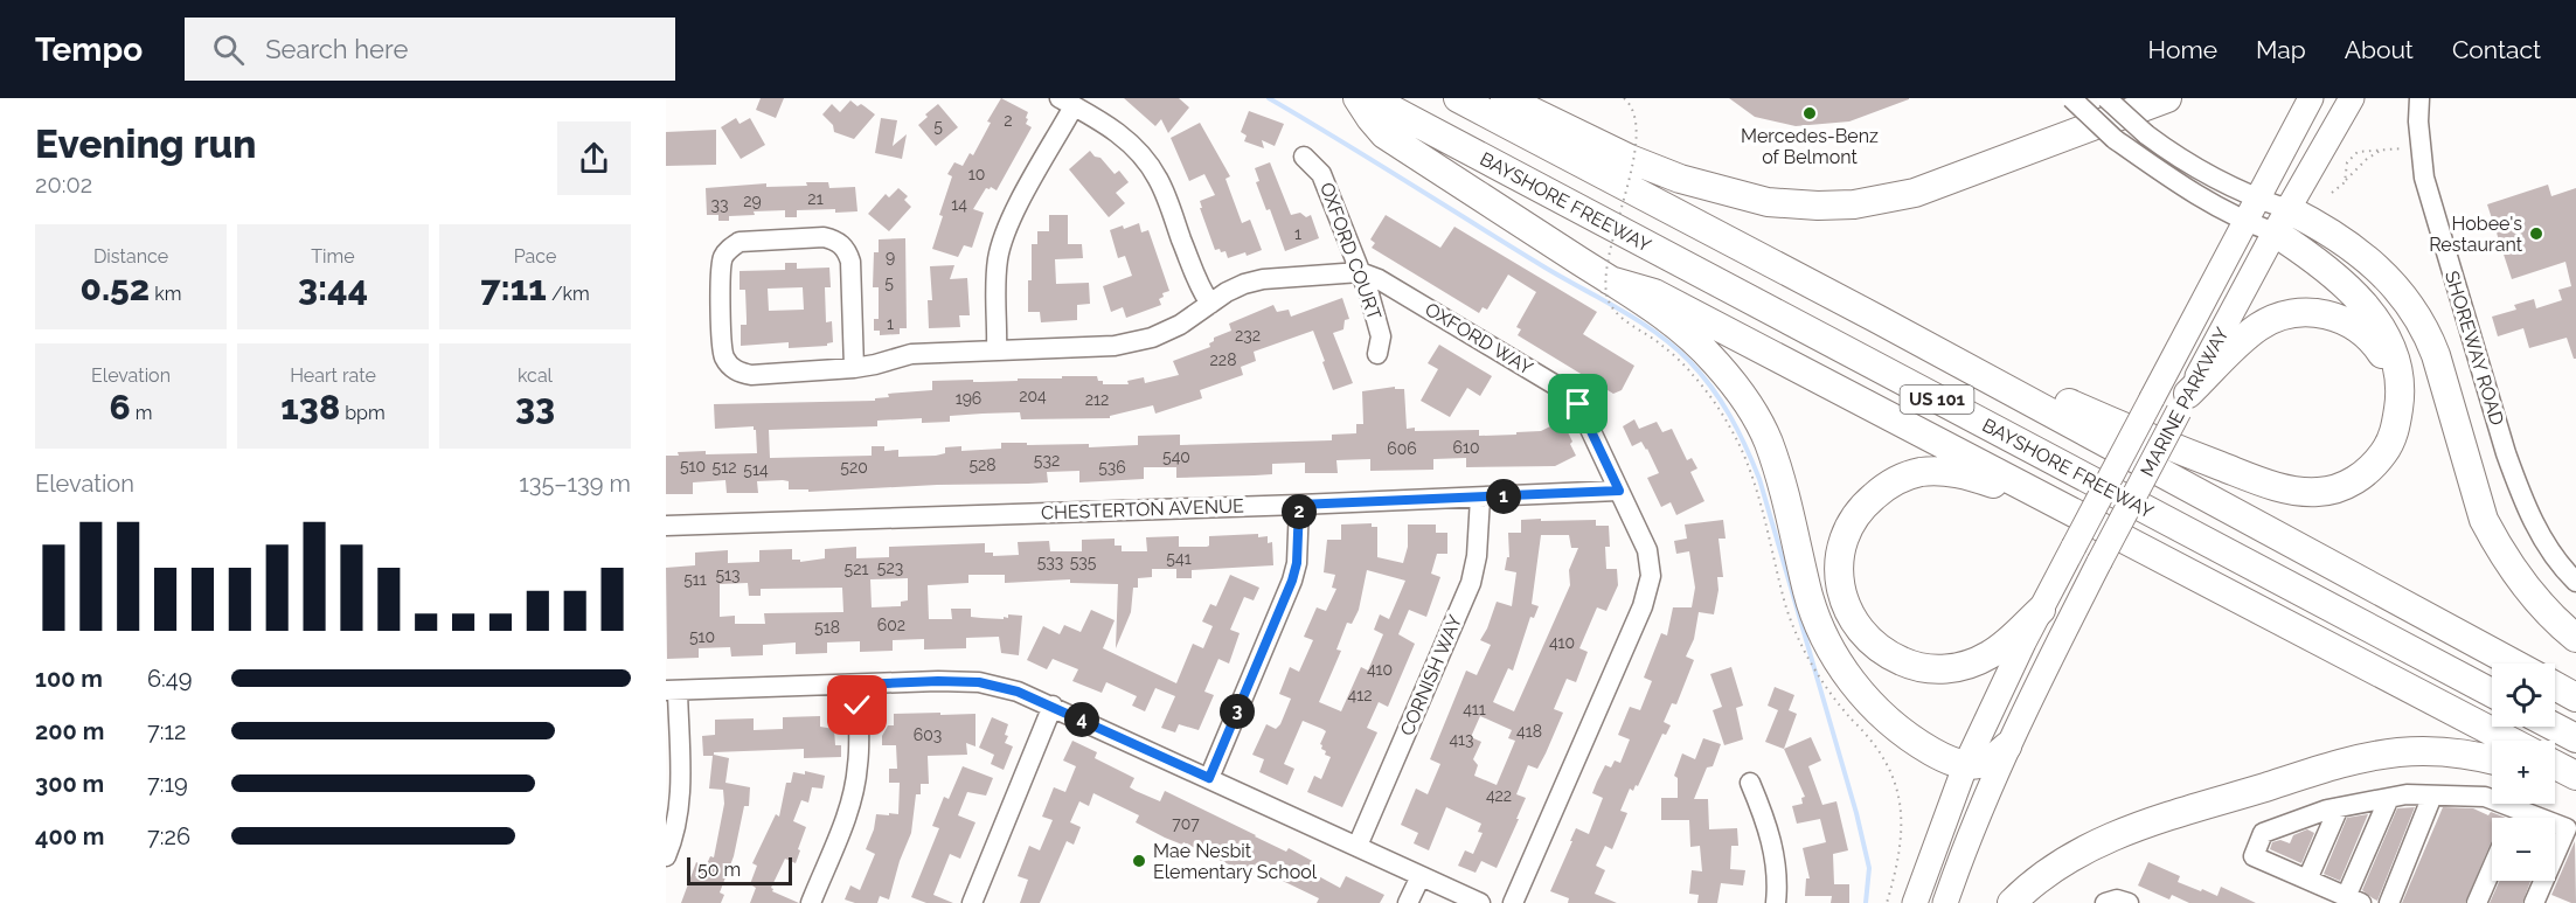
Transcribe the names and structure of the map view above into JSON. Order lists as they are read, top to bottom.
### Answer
{
  "streets": {
    "highway": ["BAYSHORE FREEWAY", "US 101"],
    "main road": ["MARINE PARKWAY"],
    "street": [
      "OXFORD COURT",
      "OXFORD WAY",
      "SHOREWAY ROAD",
      "CHESTERTON AVENUE",
      "CORNISH WAY"
    ]
  },
  "crossings": [
    ["OXFORD COURT", "OXFORD WAY"],
    ["OXFORD WAY", "CHESTERTON AVENUE"],
    ["CHESTERTON AVENUE", "CORNISH WAY"]
  ],
  "places": ["Mercedes-Benz of Belmont", "Hobee's Restaurant", "Mae Nesbit Elementary School"],
  "house_numbers": [
    "2",
    "5",
    "10",
    "21",
    "29",
    "33",
    "14",
    "1",
    "9",
    "5",
    "1",
    "232",
    "228",
    "204",
    "196",
    "212",
    "610",
    "606",
    "540",
    "532",
    "528",
    "510",
    "512",
    "520",
    "536",
    "514",
    "541",
    "533",
    "535",
    "523",
    "521",
    "513",
    "511",
    "602",
    "518",
    "510",
    "410",
    "410",
    "412",
    "411",
    "418",
    "603",
    "413",
    "422",
    "707"
  ],
  "scale_bar": "50 m",
  "page": {
    "header": "Tempo",
    "search": "Search here",
    "nav": [
      "Home",
      "Map",
      "About",
      "Contact"
    ],
    "heading": ["Evening run", "20:02"],
    "stats": [
      ["Distance", "0.52 km"],
      ["Time", "3:44"],
      ["Pace", "7:11 /km"],
      ["Elevation", "6 m"],
      ["Heart rate", "138 bpm"],
      ["kcal", "33"]
    ],
    "chart": ["Elevation", "135–139 m"],
    "pins": [
      "1",
      "2",
      "3",
      "4"
    ],
    "list": [
      {
        "name": "100 m",
        "note": "6:49"
      },
      {
        "name": "200 m",
        "note": "7:12"
      },
      {
        "name": "300 m",
        "note": "7:19"
      },
      {
        "name": "400 m",
        "note": "7:26"
      }
    ],
    "map_buttons": ["+", "−"],
    "scale": "50 m"
  }
}
